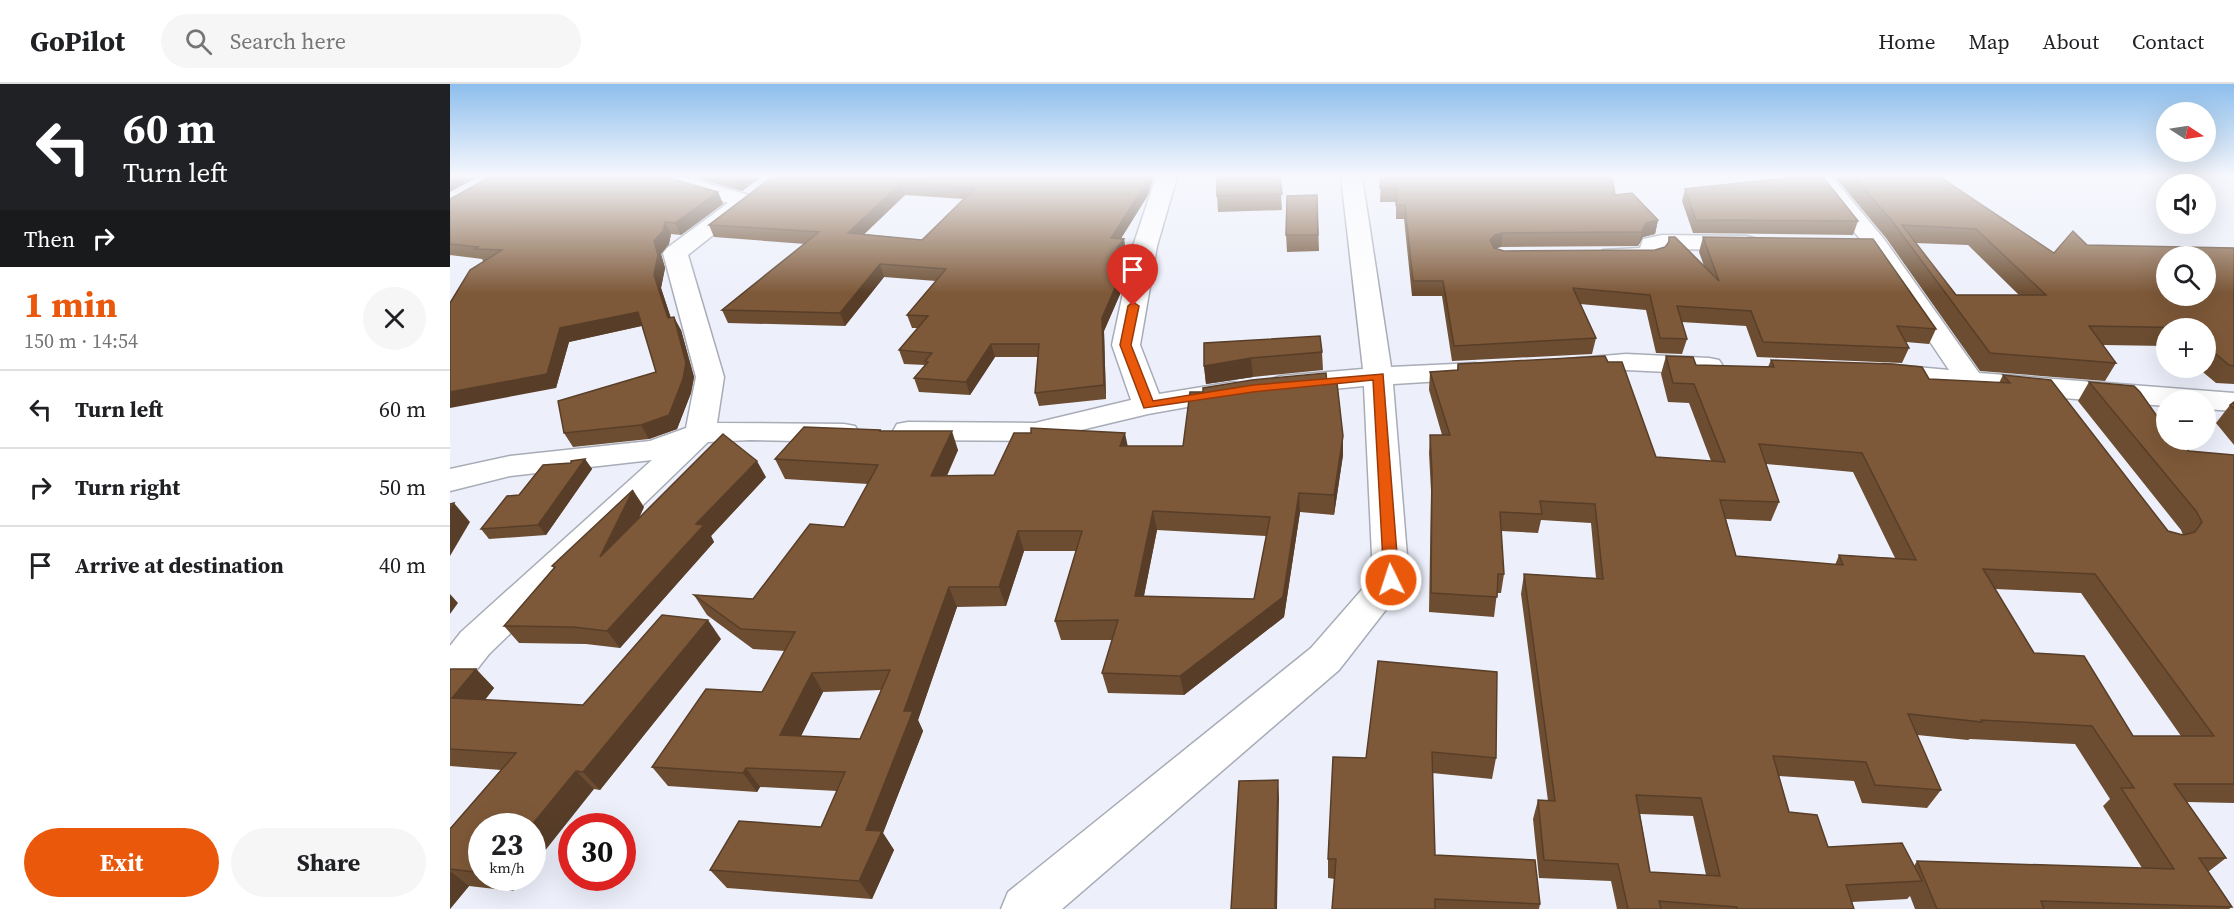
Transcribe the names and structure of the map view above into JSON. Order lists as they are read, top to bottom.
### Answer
{
  "north": "right",
  "page": {
    "header": "GoPilot",
    "search": "Search here",
    "nav": [
      "Home",
      "Map",
      "About",
      "Contact"
    ],
    "turn": ["60 m", "Turn left"],
    "map_buttons": ["+", "−"],
    "then": "Then",
    "heading": ["1 min", "150 m · 14:54"],
    "list": [
      {
        "name": "Turn left",
        "value": "60 m"
      },
      {
        "name": "Turn right",
        "value": "50 m"
      },
      {
        "name": "Arrive at destination",
        "value": "40 m"
      }
    ],
    "speed": "23 km/h",
    "limit": "30",
    "buttons": ["Exit", "Share"]
  }
}
